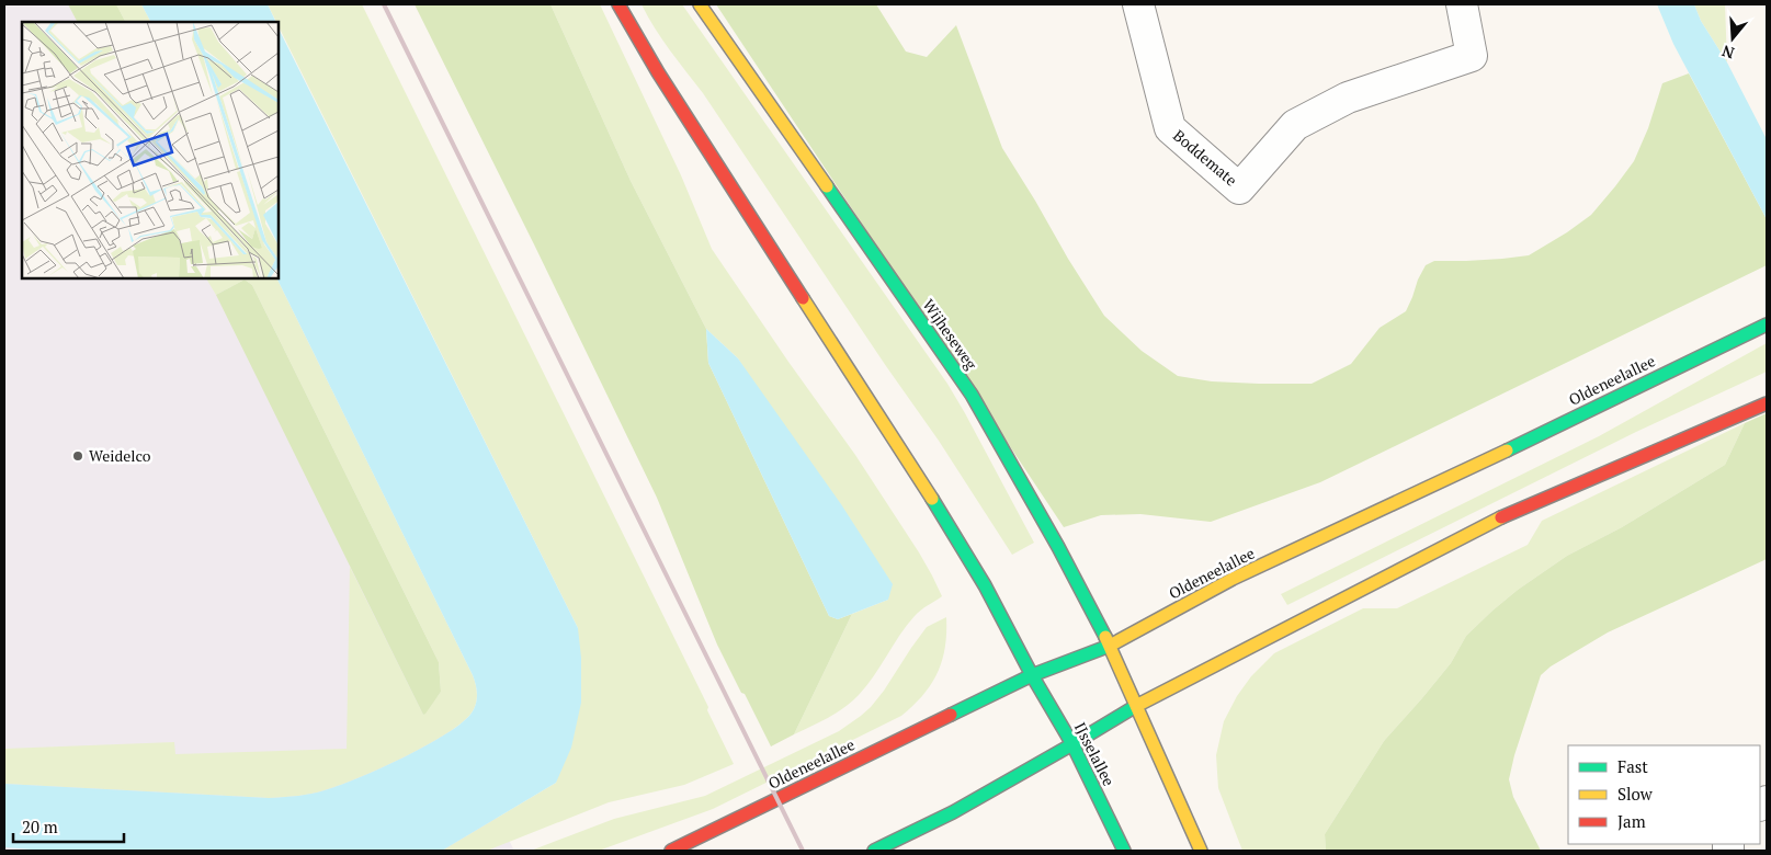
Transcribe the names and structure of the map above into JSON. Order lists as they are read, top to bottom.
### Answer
{
  "streets": {
    "main road": ["Wijheseweg", "Oldeneelallee", "IJsselallee"],
    "street": ["Boddemate"]
  },
  "crossings": [
    ["Wijheseweg", "Oldeneelallee"],
    ["Oldeneelallee", "IJsselallee"]
  ],
  "places": ["Weidelco"],
  "legend": ["Fast", "Slow", "Jam"],
  "scale_bar": "20 m",
  "north": "bottom"
}
